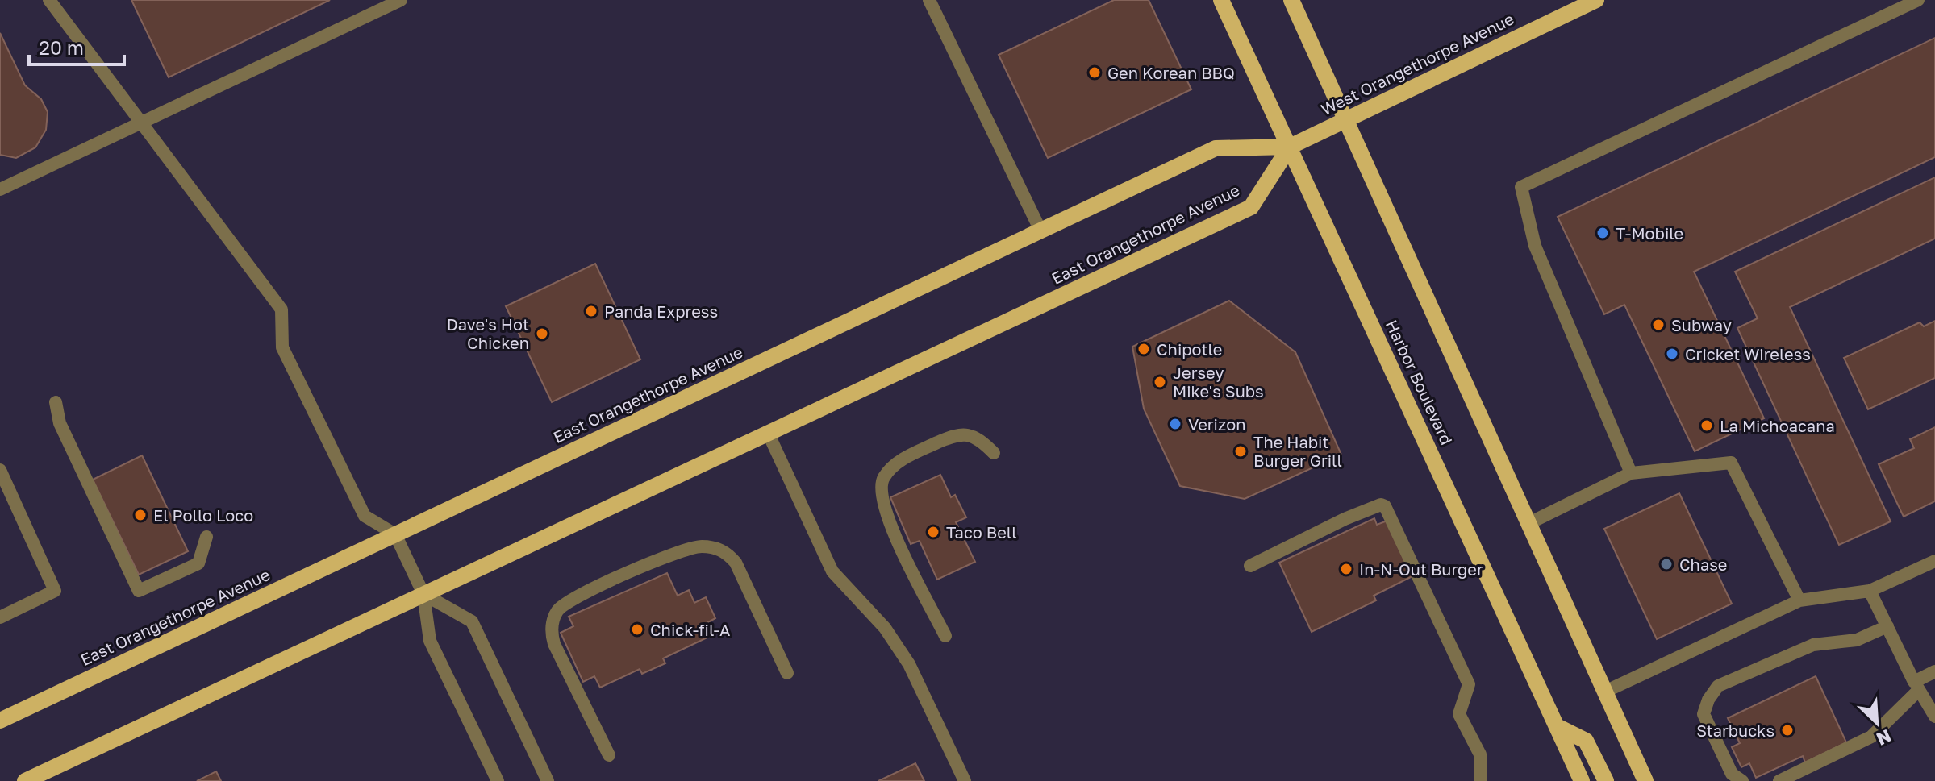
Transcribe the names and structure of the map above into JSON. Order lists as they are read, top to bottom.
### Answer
{
  "streets": {
    "main road": ["West Orangethorpe Avenue", "East Orangethorpe Avenue", "Harbor Boulevard"]
  },
  "crossings": [
    ["West Orangethorpe Avenue", "East Orangethorpe Avenue"],
    ["West Orangethorpe Avenue", "Harbor Boulevard"],
    ["East Orangethorpe Avenue", "Harbor Boulevard"]
  ],
  "places": [
    "Gen Korean BBQ",
    "T-Mobile",
    "Panda Express",
    "Subway",
    "Dave's Hot Chicken",
    "Chipotle",
    "Cricket Wireless",
    "Jersey Mike's Subs",
    "Verizon",
    "La Michoacana",
    "The Habit Burger Grill",
    "El Pollo Loco",
    "Taco Bell",
    "Chase",
    "In-N-Out Burger",
    "Chick-fil-A",
    "Starbucks"
  ],
  "scale_bar": "20 m",
  "north": "bottom right"
}
